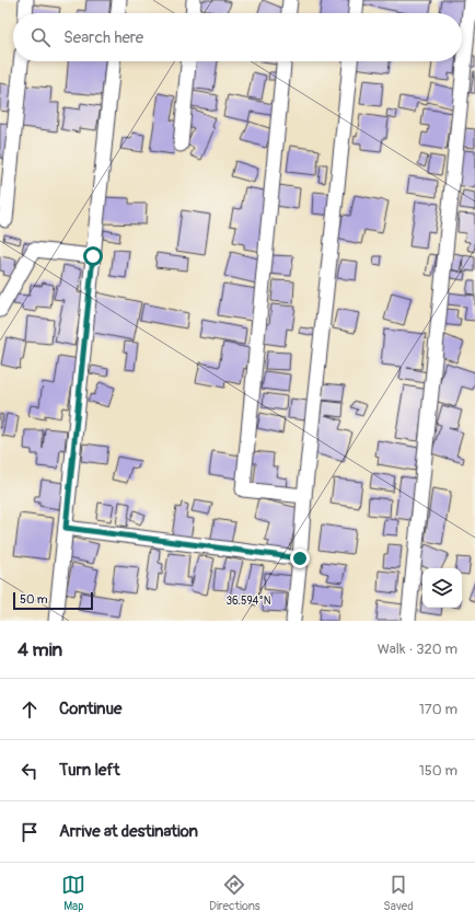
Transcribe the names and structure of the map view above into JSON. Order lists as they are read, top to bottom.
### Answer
{
  "scale_bar": "50 m",
  "page": {
    "search": "Search here",
    "scale": "50 m",
    "heading": ["4 min", "Walk · 320 m"],
    "list": [
      ["Continue", "170 m"],
      ["Turn left", "150 m"],
      "Arrive at destination"
    ],
    "nav": ["Map", "Directions", "Saved"]
  },
  "coordinates": ["36.594°N"]
}
